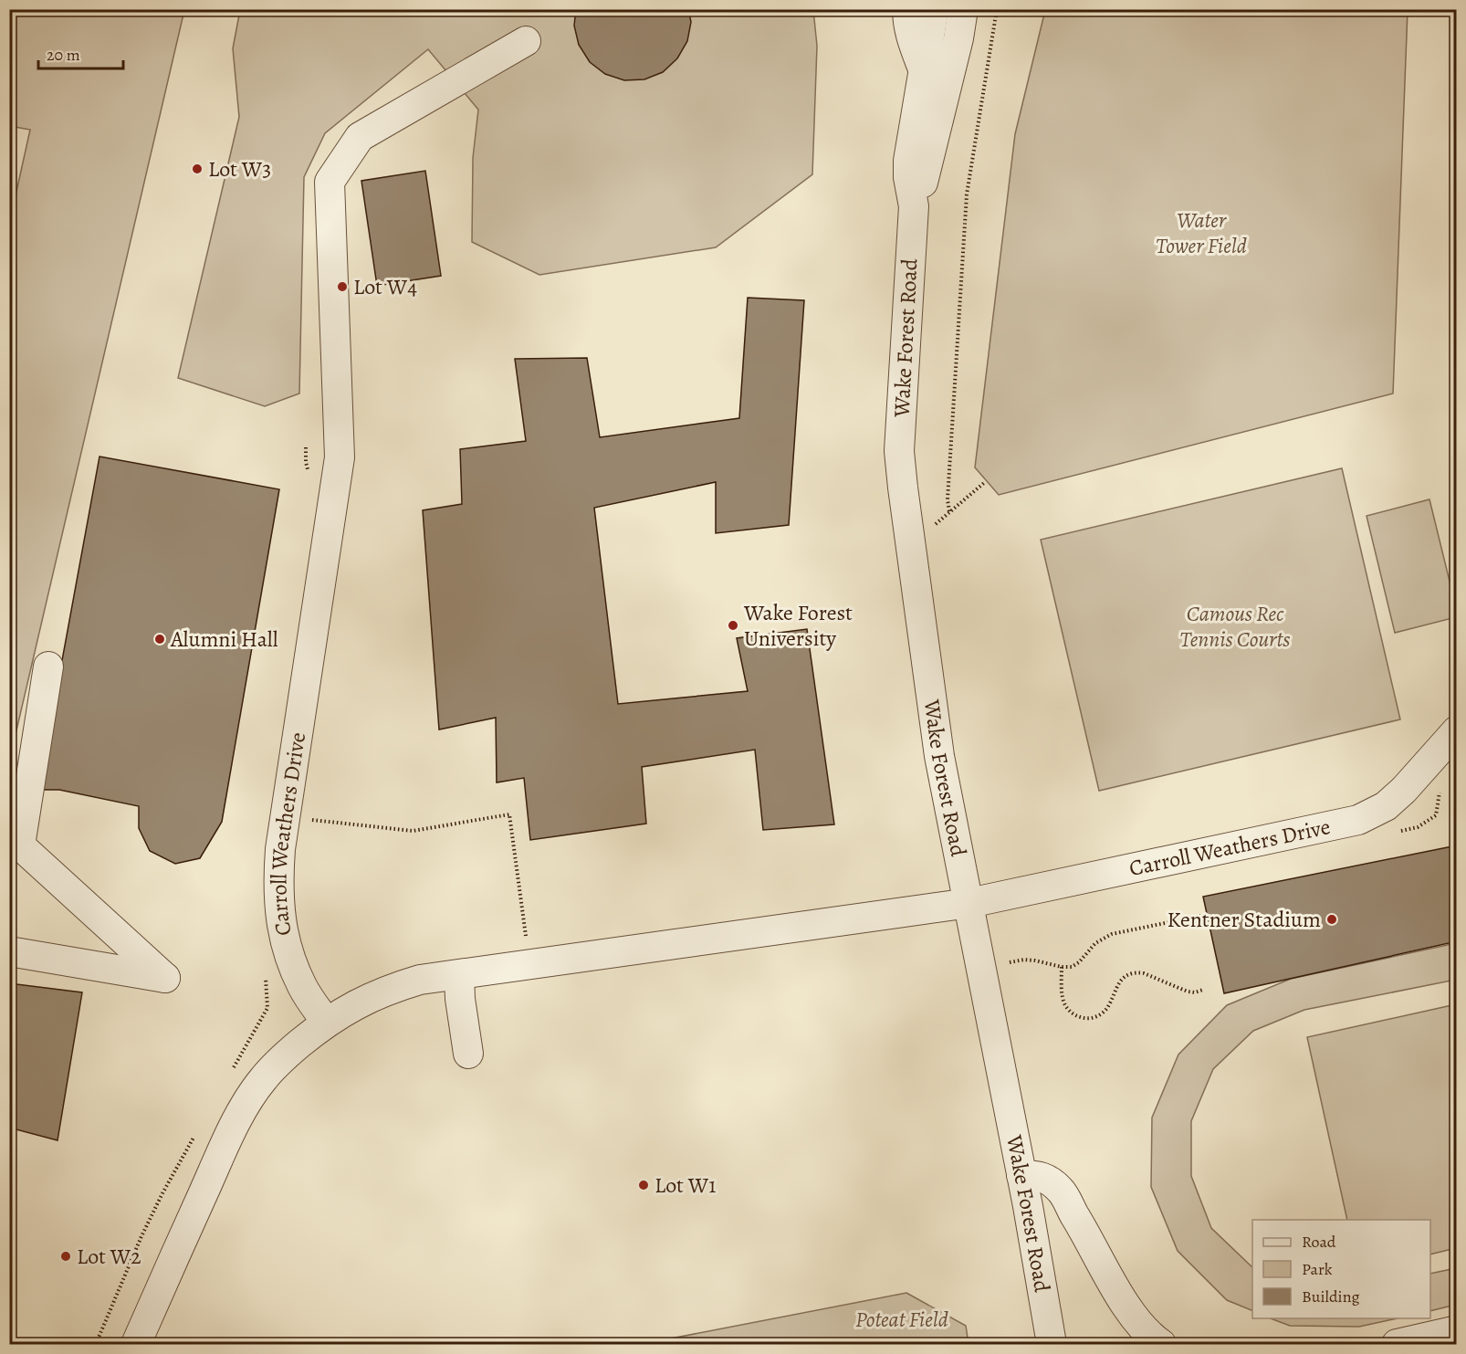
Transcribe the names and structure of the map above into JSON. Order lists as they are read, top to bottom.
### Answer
{
  "streets": {
    "street": ["Wake Forest Road", "Carroll Weathers Drive"]
  },
  "crossings": [
    ["Wake Forest Road", "Carroll Weathers Drive"]
  ],
  "parks": ["Water Tower Field", "Camous Rec Tennis Courts", "Poteat Field"],
  "places": [
    "Lot W3",
    "Lot W4",
    "Wake Forest University",
    "Alumni Hall",
    "Kentner Stadium",
    "Lot W1",
    "Lot W2"
  ],
  "legend": ["Road", "Park", "Building"],
  "scale_bar": "20 m"
}
